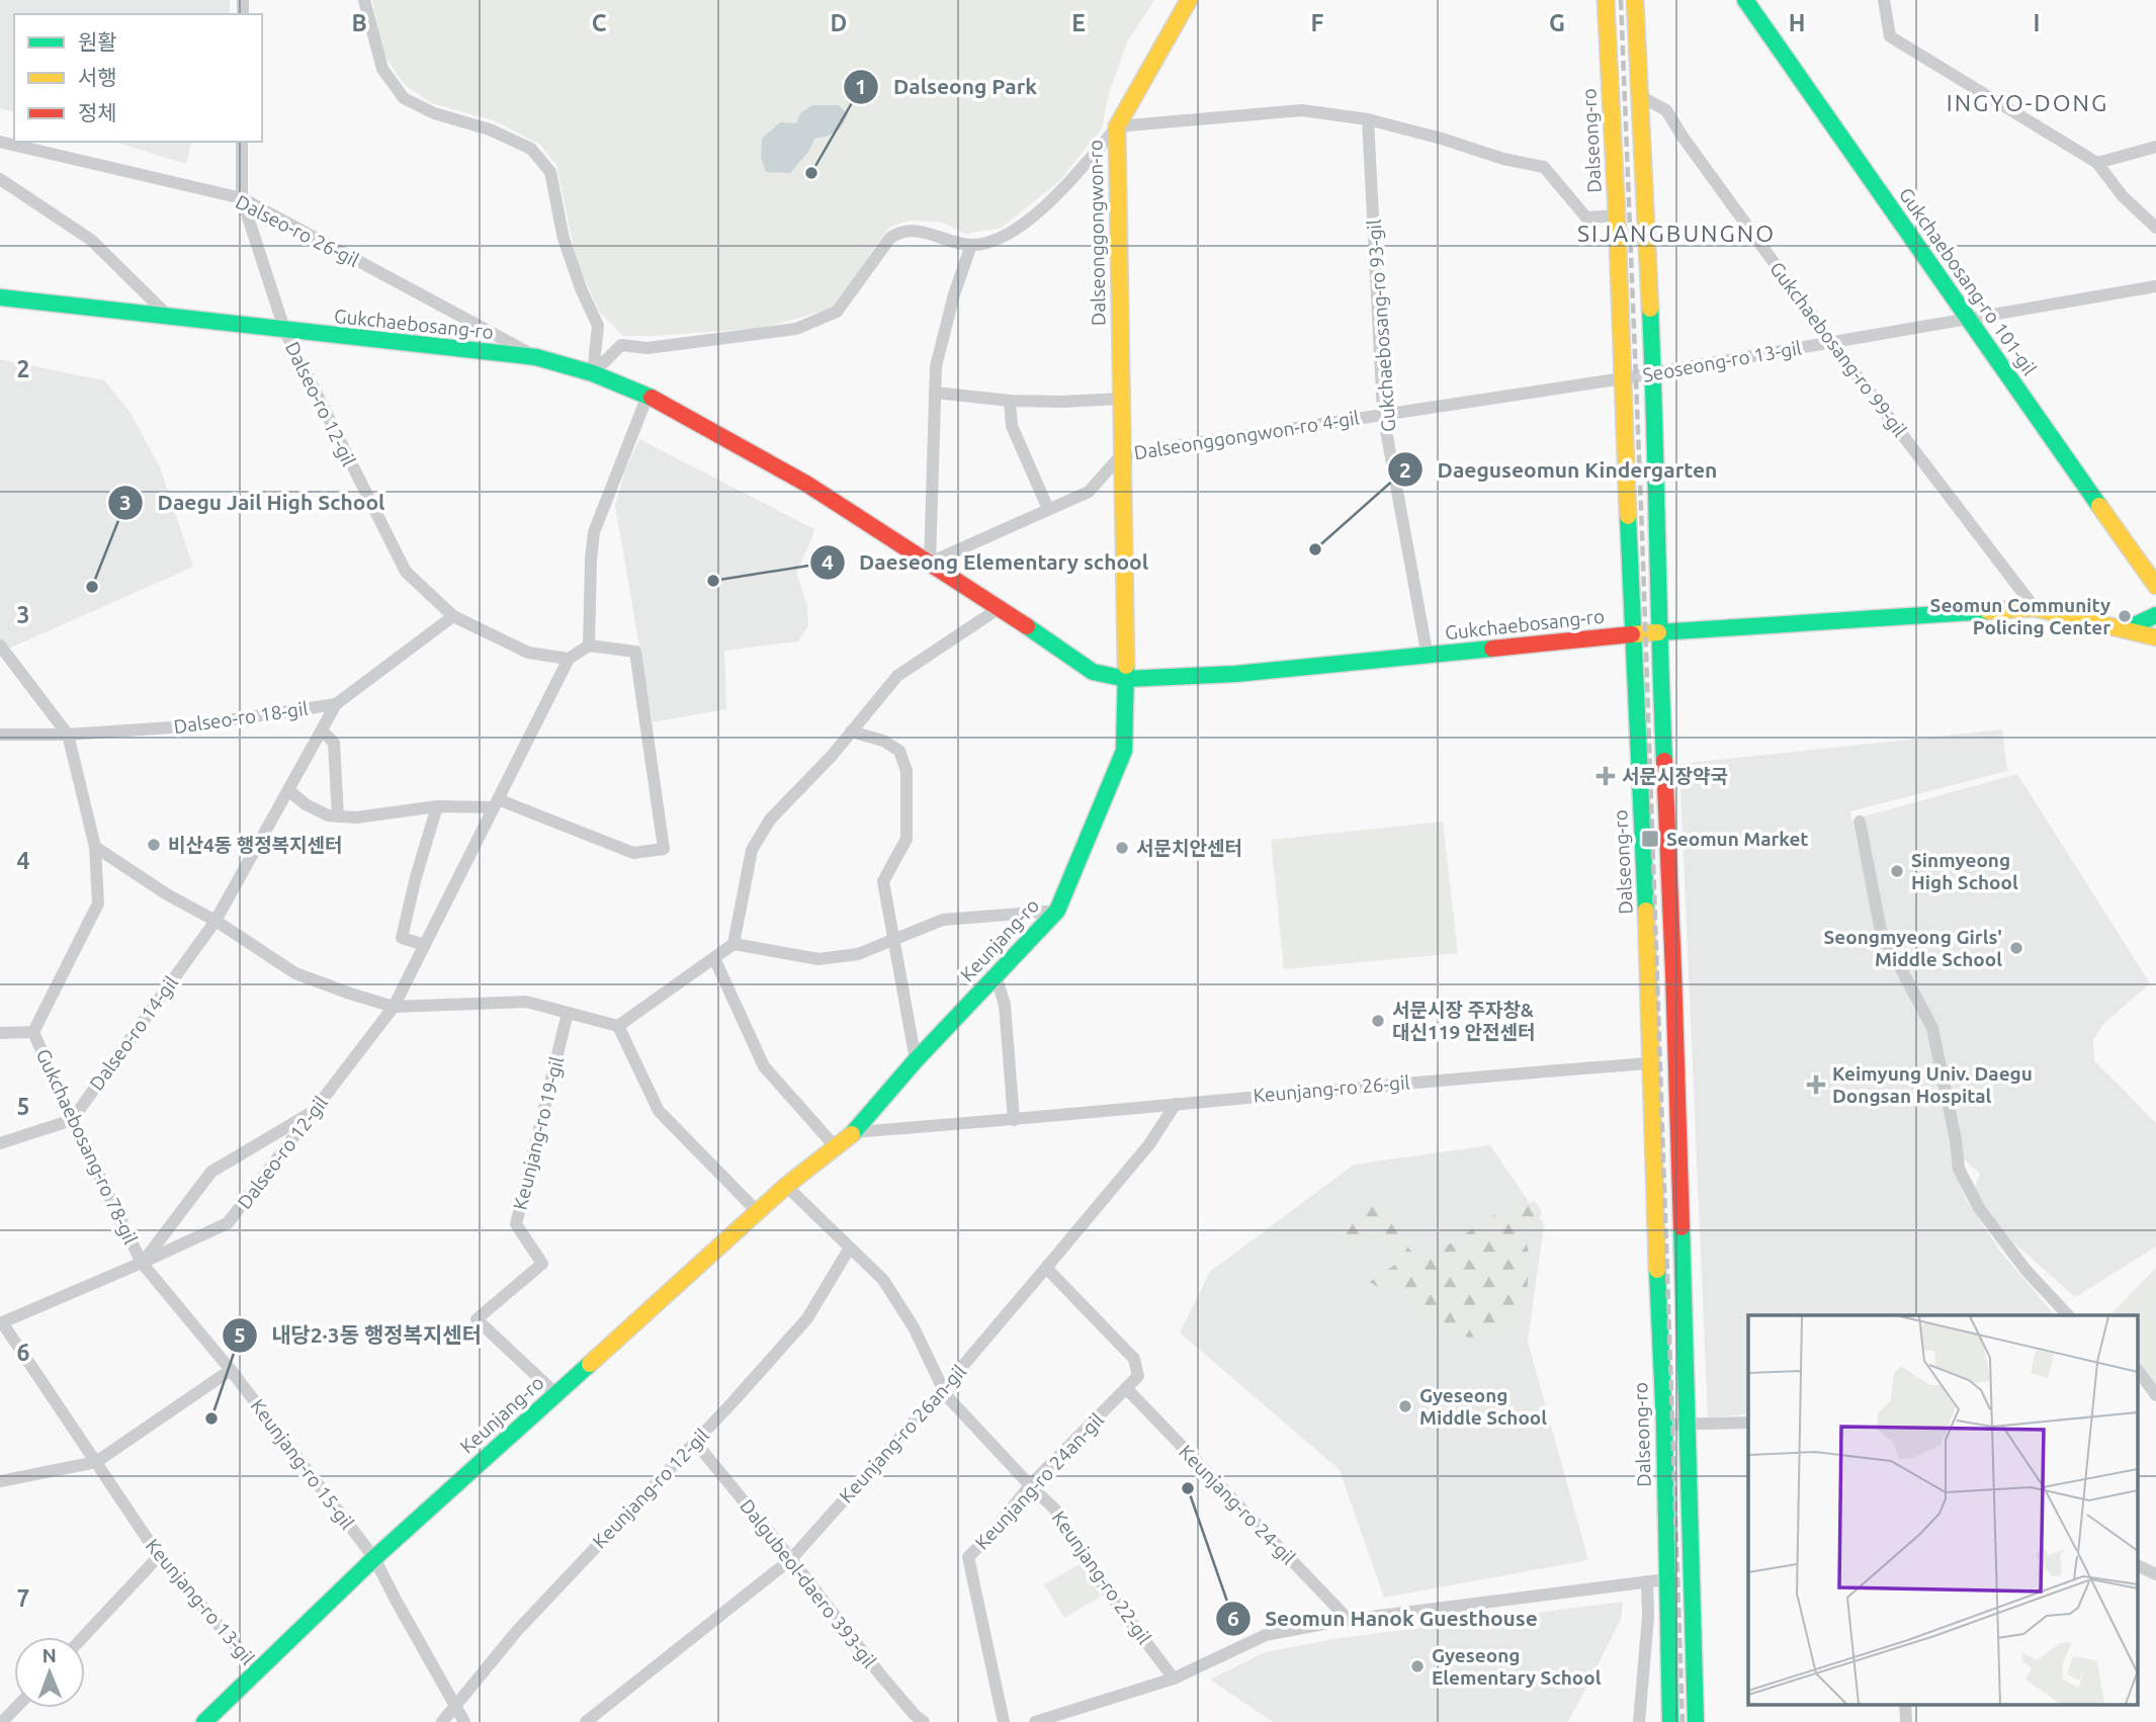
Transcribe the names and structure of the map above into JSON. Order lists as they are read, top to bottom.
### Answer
{
  "streets": {
    "main road": [
      "Dalseong-ro",
      "Dalseonggongwon-ro",
      "Gukchaebosang-ro 101-gil",
      "Gukchaebosang-ro",
      "Keunjang-ro"
    ],
    "street": [
      "Dalseo-ro 26-gil",
      "Gukchaebosang-ro 93-gil",
      "Gukchaebosang-ro 99-gil",
      "Seoseong-ro 13-gil",
      "Dalseo-ro 12-gil",
      "Dalseonggongwon-ro 4-gil",
      "Dalseo-ro 18-gil",
      "Dalseo-ro 14-gil",
      "Keunjang-ro 26-gil",
      "Keunjang-ro 19-gil",
      "Gukchaebosang-ro 78-gil",
      "Keunjang-ro 26an-gil",
      "Keunjang-ro 15-gil",
      "Keunjang-ro 24an-gil",
      "Keunjang-ro 12-gil",
      "Keunjang-ro 24-gil",
      "Keunjang-ro 22-gil",
      "Dalgubeol-daero 393-gil",
      "Keunjang-ro 13-gil"
    ]
  },
  "crossings": [
    ["Dalseong-ro", "Gukchaebosang-ro"],
    ["Dalseong-ro", "Seoseong-ro 13-gil"],
    ["Dalseong-ro", "Dalseonggongwon-ro 4-gil"],
    ["Dalseong-ro", "Keunjang-ro 26-gil"],
    ["Dalseo-ro 26-gil", "Gukchaebosang-ro"],
    ["Dalseo-ro 26-gil", "Dalseo-ro 12-gil"],
    ["Dalseonggongwon-ro", "Gukchaebosang-ro"],
    ["Dalseonggongwon-ro", "Dalseonggongwon-ro 4-gil"],
    ["Dalseonggongwon-ro", "Keunjang-ro"],
    ["Gukchaebosang-ro 101-gil", "Seoseong-ro 13-gil"],
    ["Gukchaebosang-ro", "Gukchaebosang-ro 93-gil"],
    ["Gukchaebosang-ro", "Gukchaebosang-ro 99-gil"],
    ["Gukchaebosang-ro", "Dalseo-ro 12-gil"],
    ["Gukchaebosang-ro", "Keunjang-ro"],
    ["Gukchaebosang-ro 93-gil", "Dalseonggongwon-ro 4-gil"],
    ["Gukchaebosang-ro 99-gil", "Seoseong-ro 13-gil"],
    ["Seoseong-ro 13-gil", "Dalseonggongwon-ro 4-gil"],
    ["Dalseo-ro 12-gil", "Dalseo-ro 18-gil"],
    ["Dalseo-ro 12-gil", "Gukchaebosang-ro 78-gil"],
    ["Dalseo-ro 12-gil", "Keunjang-ro 15-gil"],
    ["Dalseo-ro 12-gil", "Keunjang-ro 13-gil"],
    ["Dalseo-ro 18-gil", "Dalseo-ro 14-gil"],
    ["Dalseo-ro 18-gil", "Gukchaebosang-ro 78-gil"],
    ["Keunjang-ro", "Keunjang-ro 26-gil"],
    ["Keunjang-ro", "Keunjang-ro 19-gil"],
    ["Keunjang-ro", "Keunjang-ro 15-gil"],
    ["Keunjang-ro", "Keunjang-ro 22-gil"],
    ["Keunjang-ro", "Keunjang-ro 13-gil"],
    ["Dalseo-ro 14-gil", "Gukchaebosang-ro 78-gil"],
    ["Keunjang-ro 26-gil", "Keunjang-ro 26an-gil"],
    ["Gukchaebosang-ro 78-gil", "Keunjang-ro 15-gil"],
    ["Keunjang-ro 26an-gil", "Keunjang-ro 24an-gil"],
    ["Keunjang-ro 26an-gil", "Keunjang-ro 22-gil"],
    ["Keunjang-ro 26an-gil", "Dalgubeol-daero 393-gil"],
    ["Keunjang-ro 15-gil", "Keunjang-ro 12-gil"],
    ["Keunjang-ro 24an-gil", "Keunjang-ro 24-gil"],
    ["Keunjang-ro 24an-gil", "Keunjang-ro 22-gil"],
    ["Keunjang-ro 12-gil", "Keunjang-ro 22-gil"],
    ["Keunjang-ro 12-gil", "Dalgubeol-daero 393-gil"]
  ],
  "districts": ["INGYO-DONG", "SIJANGBUNGNO"],
  "places": {
    "other": [
      "Dalseong Park",
      "Daeguseomun Kindergarten",
      "Daeseong Elementary school",
      "Daegu Jail High School",
      "Seomun Community Policing Center",
      "비산4동 행정복지센터",
      "서문치안센터",
      "Sinmyeong High School",
      "Seongmyeong Girls' Middle School",
      "서문시장 주자창& 대신119 안전센터",
      "Gyeseong Middle School",
      "내당2·3동 행정복지센터",
      "Seomun Hanok Guesthouse",
      "Gyeseong Elementary School"
    ],
    "health": ["서문시장약국", "Keimyung Univ. Daegu Dongsan Hospital"],
    "transit": ["Seomun Market"]
  },
  "legend": ["원활", "서행", "정체"],
  "north": "top",
  "grid": {
    "columns": [
      "B",
      "C",
      "D",
      "E",
      "F",
      "G",
      "H",
      "I"
    ],
    "rows": [
      "2",
      "3",
      "4",
      "5",
      "6",
      "7"
    ]
  }
}
